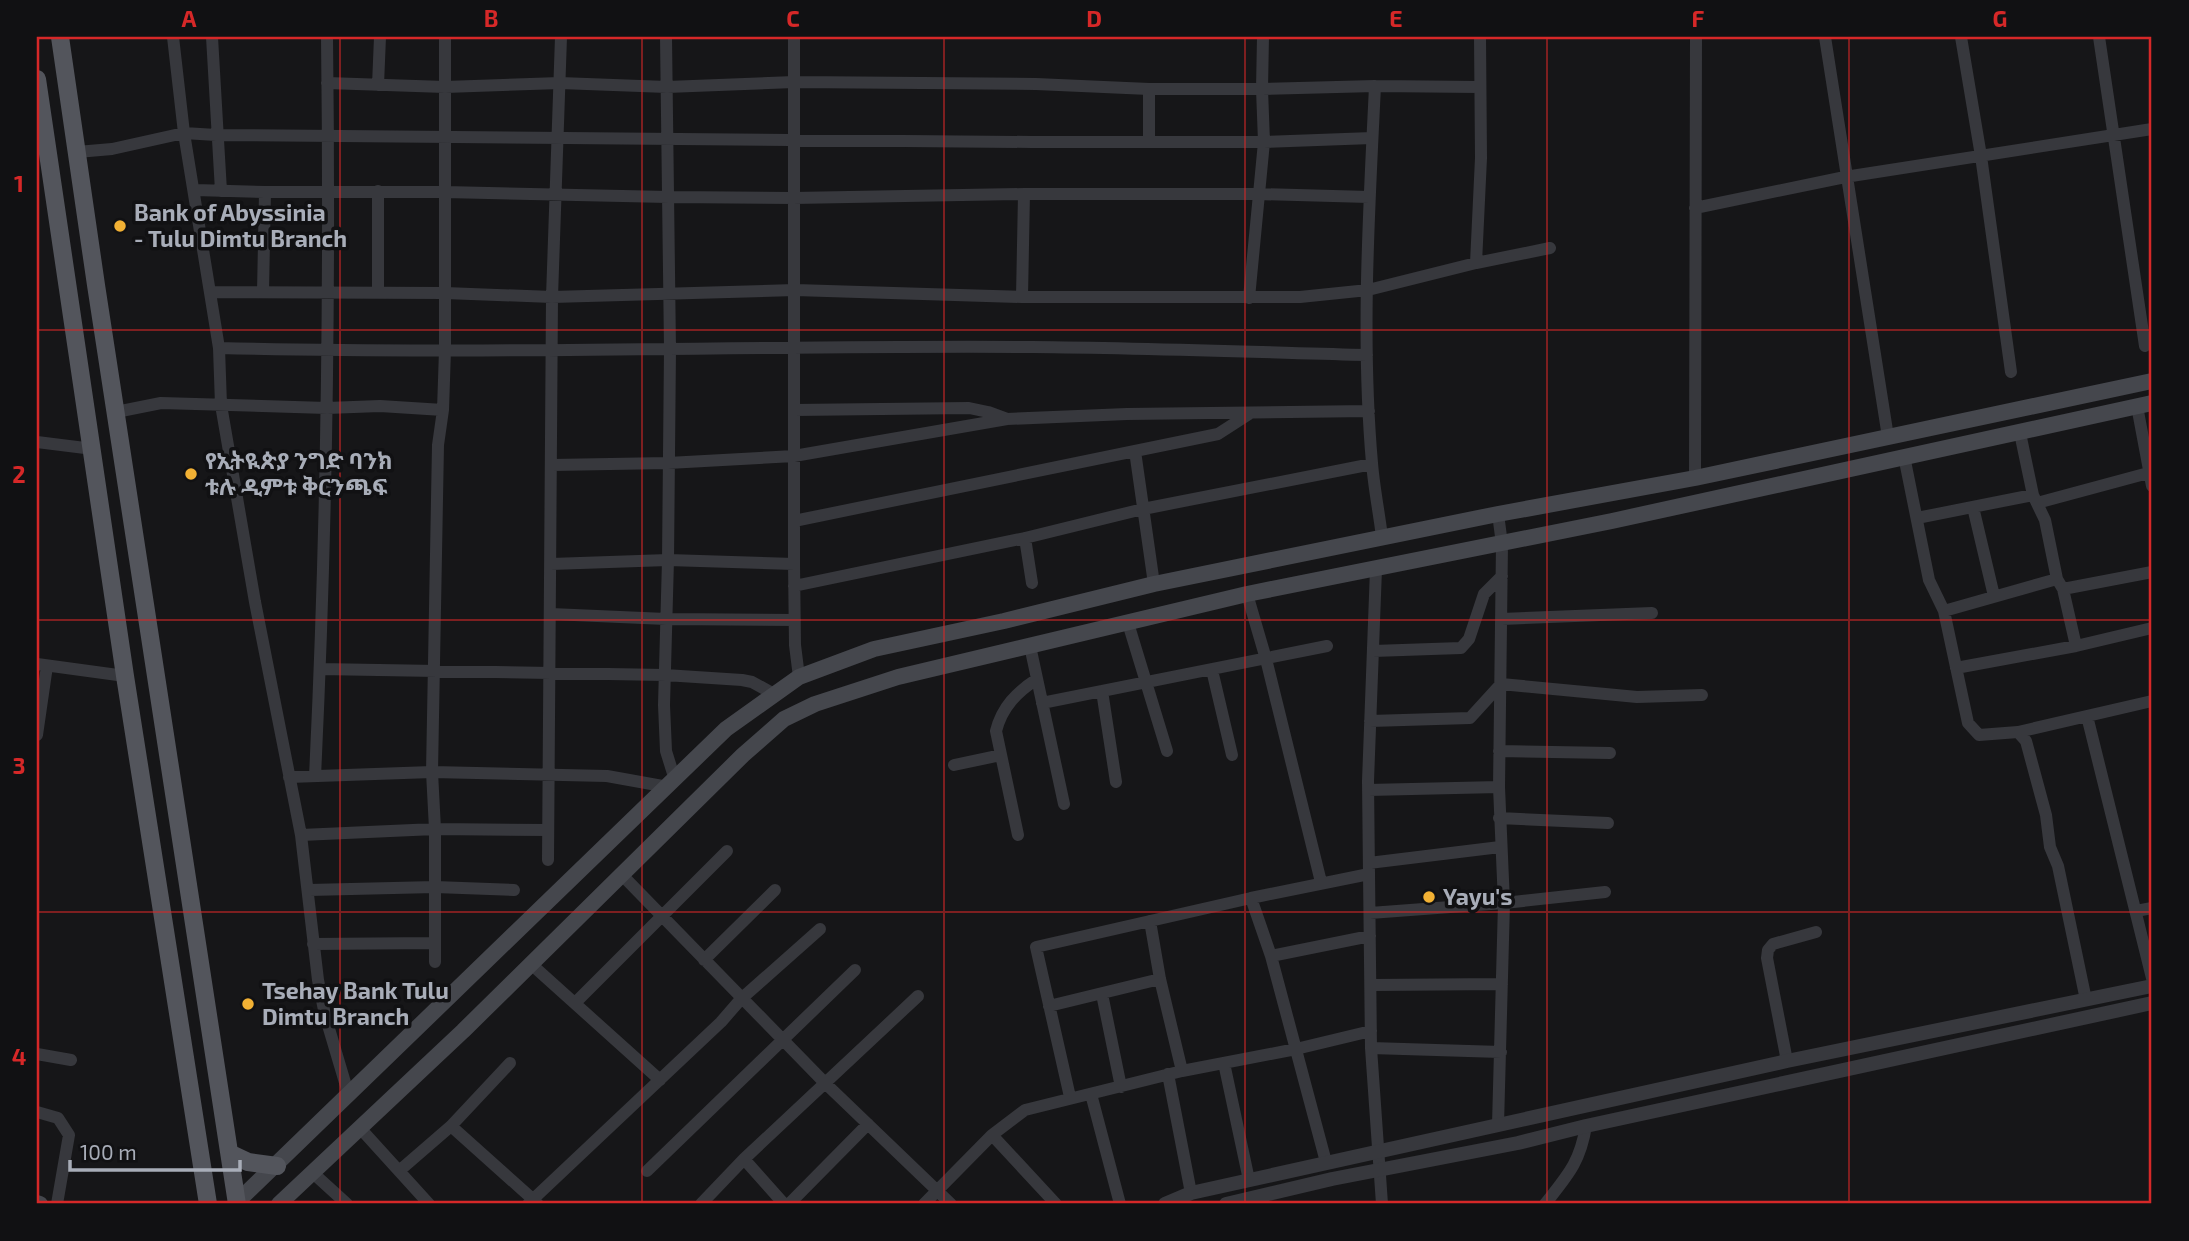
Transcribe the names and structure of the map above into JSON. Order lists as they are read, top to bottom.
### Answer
{
  "places": [
    "Bank of Abyssinia - Tulu Dimtu Branch",
    "የኢትዪጵያ ንግድ ባንክ ቱሉ ዲምቱ ቅርንጫፍ",
    "Yayu's",
    "Tsehay Bank Tulu Dimtu Branch"
  ],
  "scale_bar": "100 m",
  "grid": {
    "columns": [
      "A",
      "B",
      "C",
      "D",
      "E",
      "F",
      "G"
    ],
    "rows": [
      "1",
      "2",
      "3",
      "4"
    ]
  }
}
